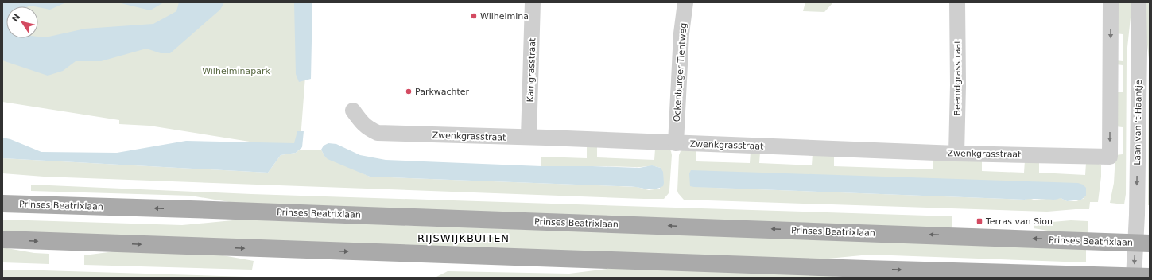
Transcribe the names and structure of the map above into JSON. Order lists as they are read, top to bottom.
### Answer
{
  "streets": {
    "main road": ["Prinses Beatrixlaan"],
    "street": [
      "Kamgrasstraat",
      "Ockenburger Tientweg",
      "Beemdgrasstraat",
      "Laan van 't Haantje",
      "Zwenkgrasstraat"
    ]
  },
  "crossings": [
    ["Kamgrasstraat", "Zwenkgrasstraat"],
    ["Ockenburger Tientweg", "Zwenkgrasstraat"],
    ["Beemdgrasstraat", "Zwenkgrasstraat"],
    ["Laan van 't Haantje", "Prinses Beatrixlaan"]
  ],
  "one_way": ["Laan van 't Haantje"],
  "districts": ["RIJSWIJKBUITEN"],
  "parks": ["Wilhelminapark"],
  "places": {
    "other": ["Wilhelmina", "Parkwachter"],
    "transit": ["Terras van Sion"]
  },
  "north": "top left"
}
